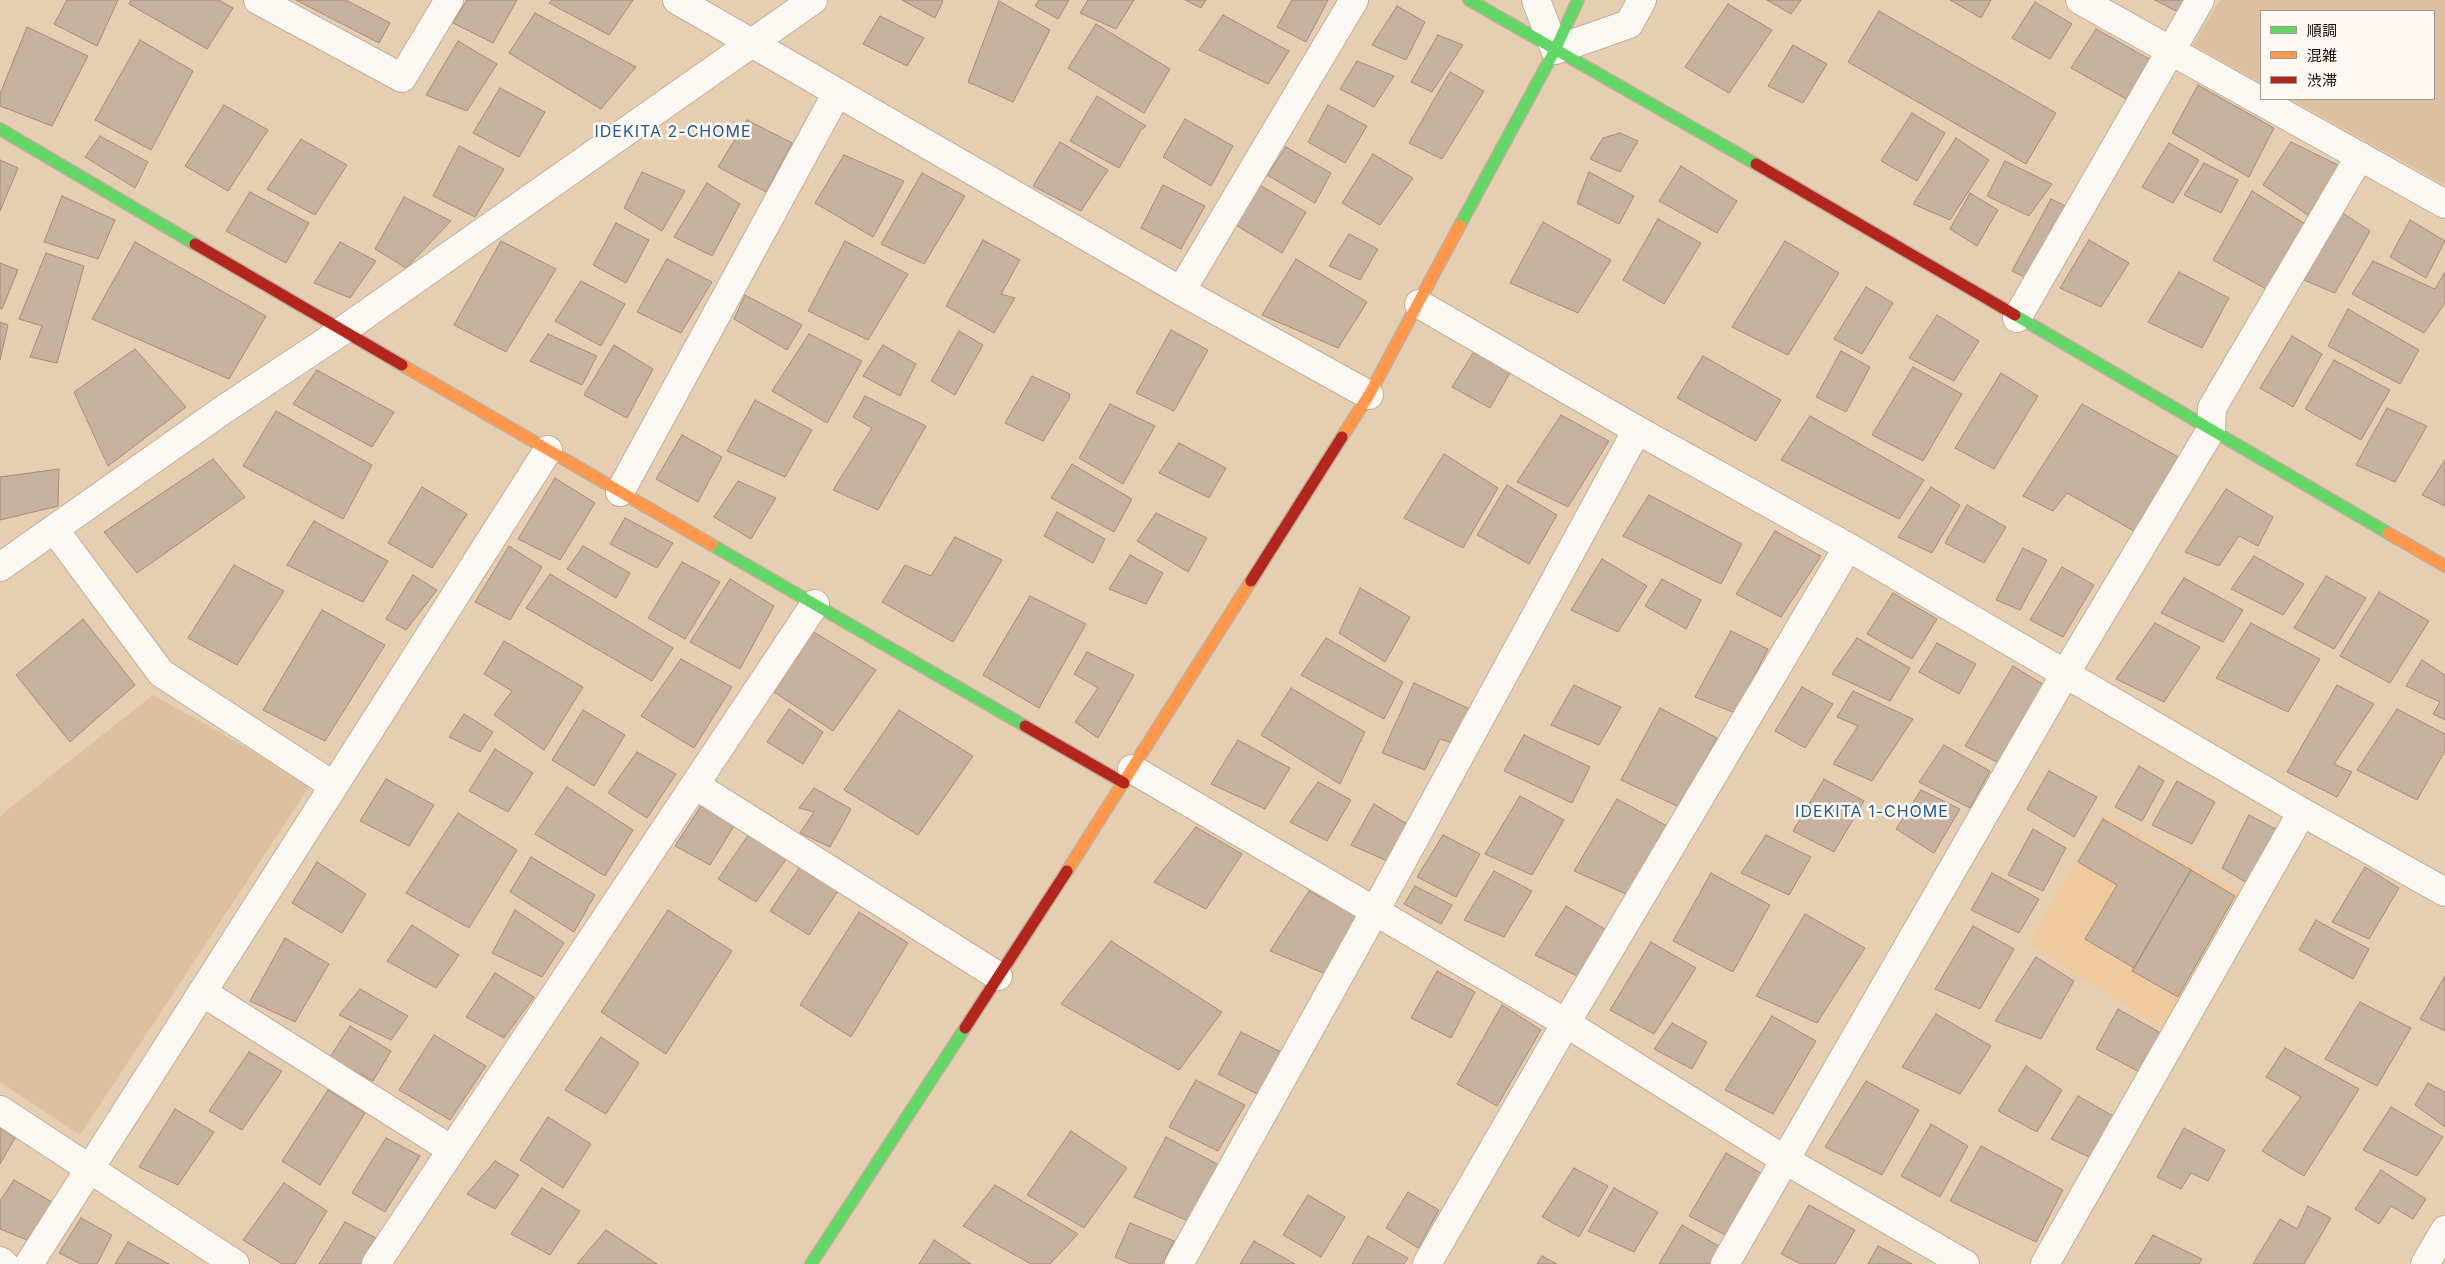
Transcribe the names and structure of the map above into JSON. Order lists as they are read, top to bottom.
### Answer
{
  "districts": ["IDEKITA 2-CHOME", "IDEKITA 1-CHOME"],
  "legend": ["順調", "混雑", "渋滞"]
}
